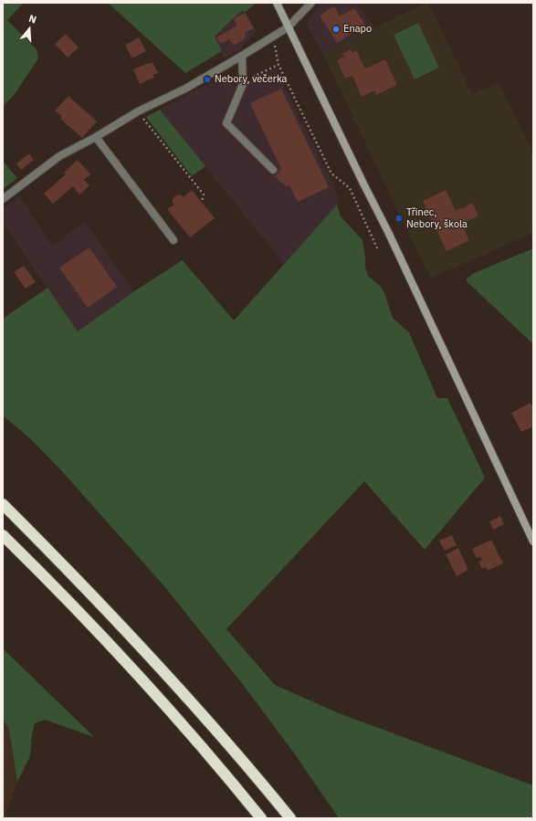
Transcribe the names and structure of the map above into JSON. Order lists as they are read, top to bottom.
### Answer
{
  "places": ["Enapo", "Nebory, večerka", "Třinec, Nebory, škola"],
  "north": "top"
}
